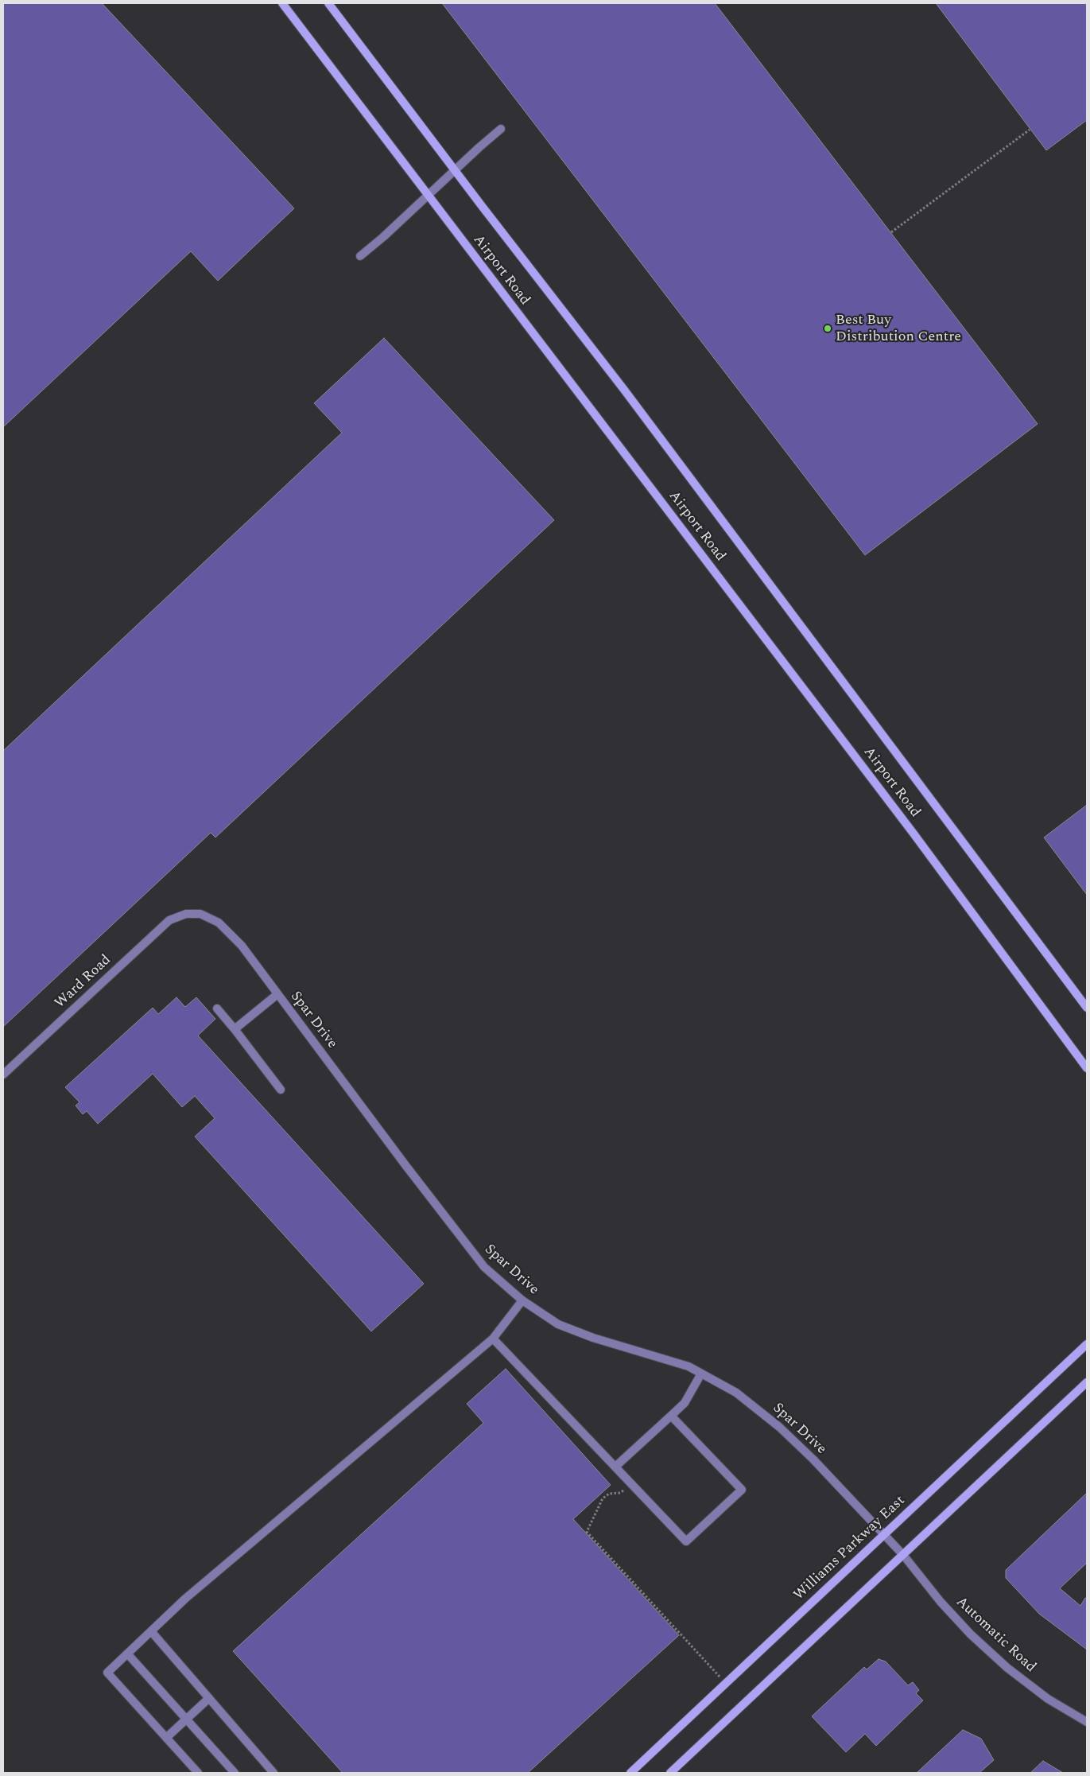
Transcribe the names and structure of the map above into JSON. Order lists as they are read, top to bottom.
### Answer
{
  "streets": {
    "main road": ["Airport Road", "Williams Parkway East"],
    "street": ["Ward Road", "Spar Drive", "Automatic Road"]
  },
  "crossings": [
    ["Ward Road", "Spar Drive"],
    ["Spar Drive", "Williams Parkway East"],
    ["Spar Drive", "Automatic Road"],
    ["Williams Parkway East", "Automatic Road"]
  ],
  "places": ["Best Buy Distribution Centre"]
}
